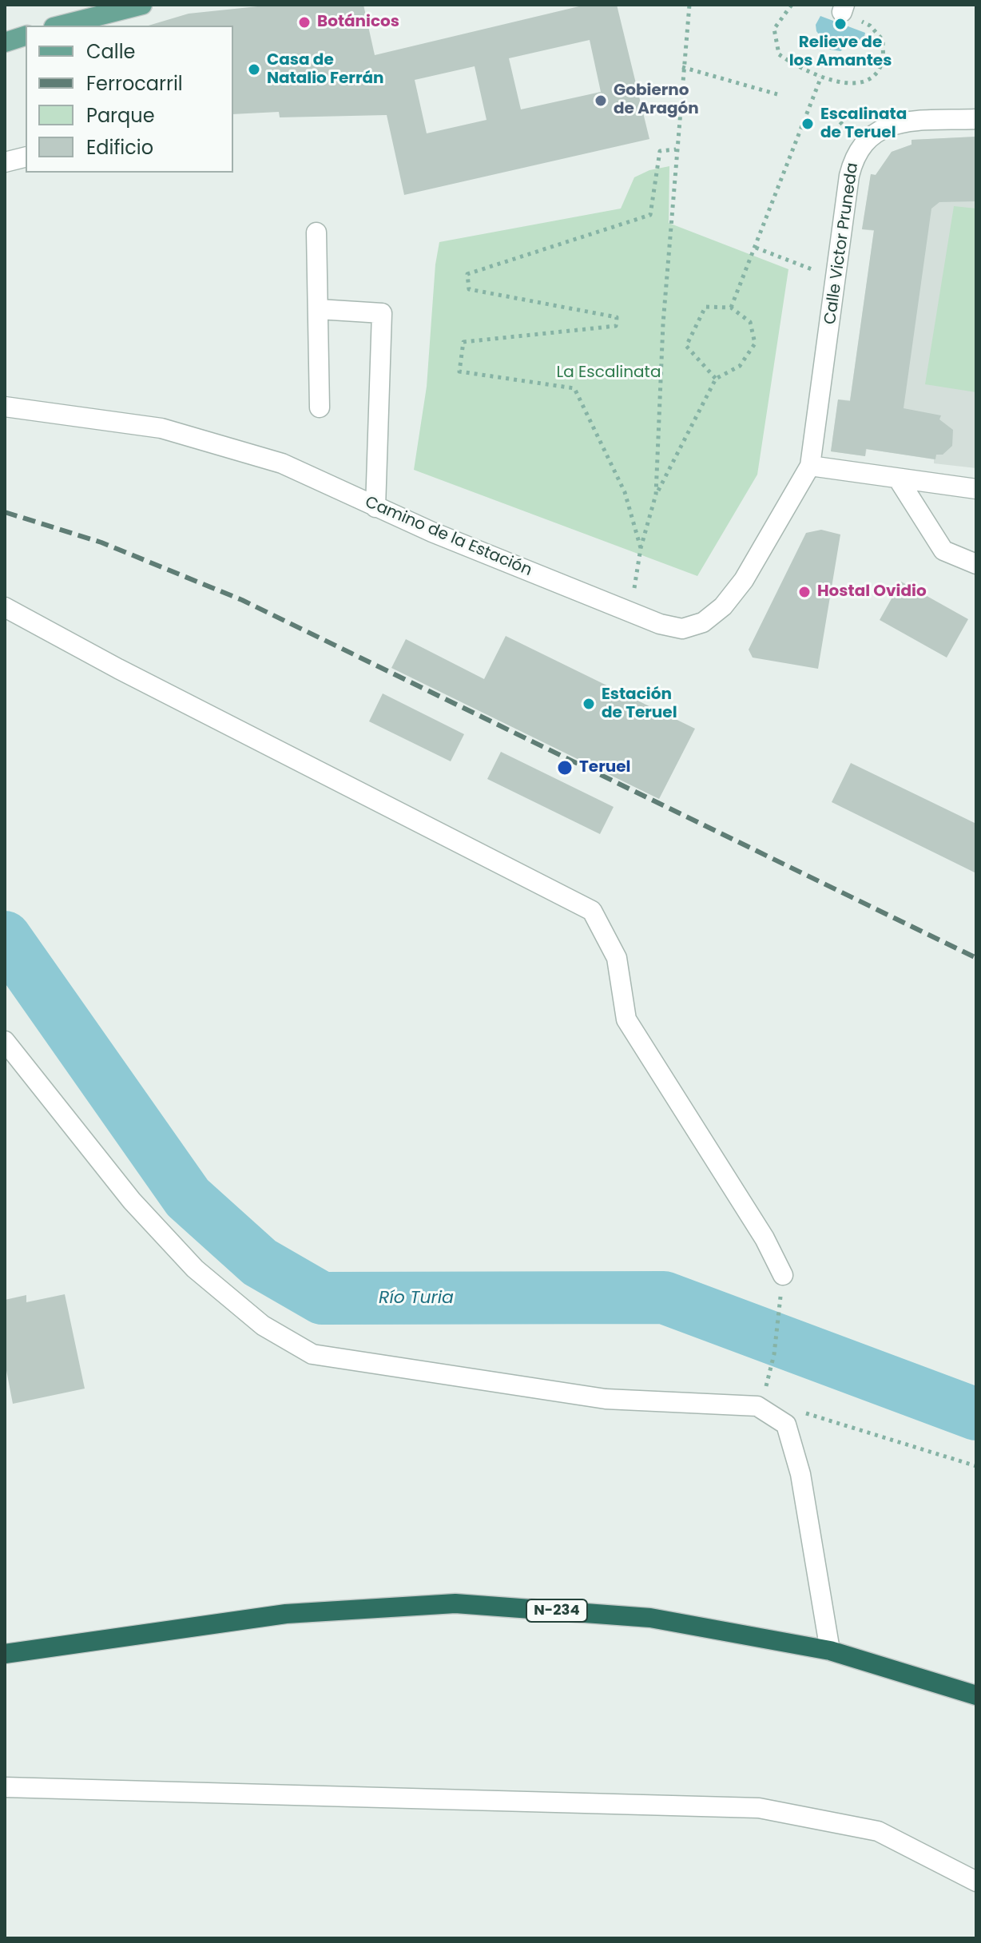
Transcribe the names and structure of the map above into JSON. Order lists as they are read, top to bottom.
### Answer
{
  "streets": {
    "highway": ["N-234"],
    "street": ["Calle Victor Pruneda", "Camino de la Estación"]
  },
  "crossings": [
    ["Calle Victor Pruneda", "Camino de la Estación"]
  ],
  "water": ["Río Turia"],
  "parks": ["La Escalinata"],
  "places": [
    "Botánicos",
    "Relieve de los Amantes",
    "Casa de Natalio Ferrán",
    "Gobierno de Aragón",
    "Escalinata de Teruel",
    "Hostal Ovidio",
    "Estación de Teruel",
    "Teruel"
  ],
  "legend": [
    "Calle",
    "Ferrocarril",
    "Parque",
    "Edificio"
  ]
}
